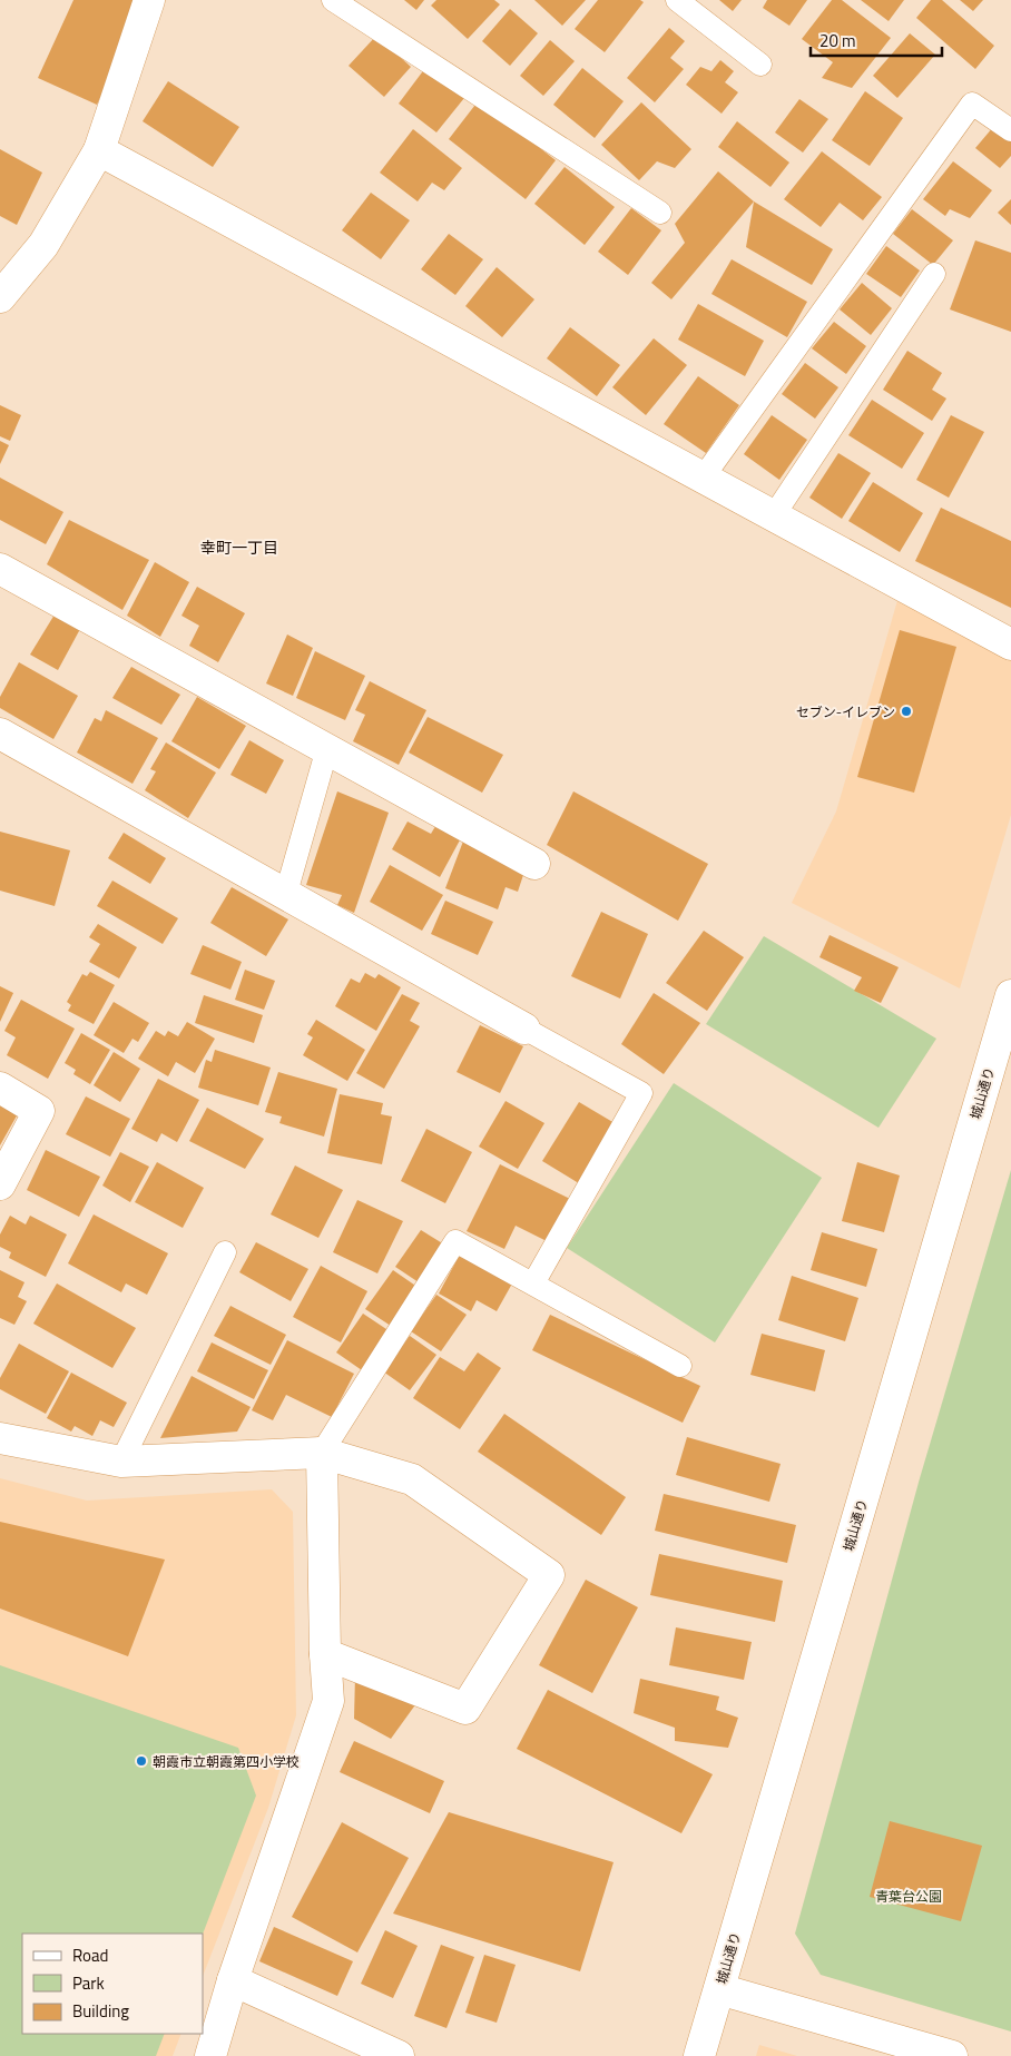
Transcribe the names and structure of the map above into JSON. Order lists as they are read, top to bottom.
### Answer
{
  "streets": {
    "street": ["城山通り"]
  },
  "districts": ["幸町一丁目"],
  "parks": ["青葉台公園"],
  "places": ["セブン-イレブン", "朝霞市立朝霞第四小学校"],
  "legend": ["Road", "Park", "Building"],
  "scale_bar": "20 m"
}
